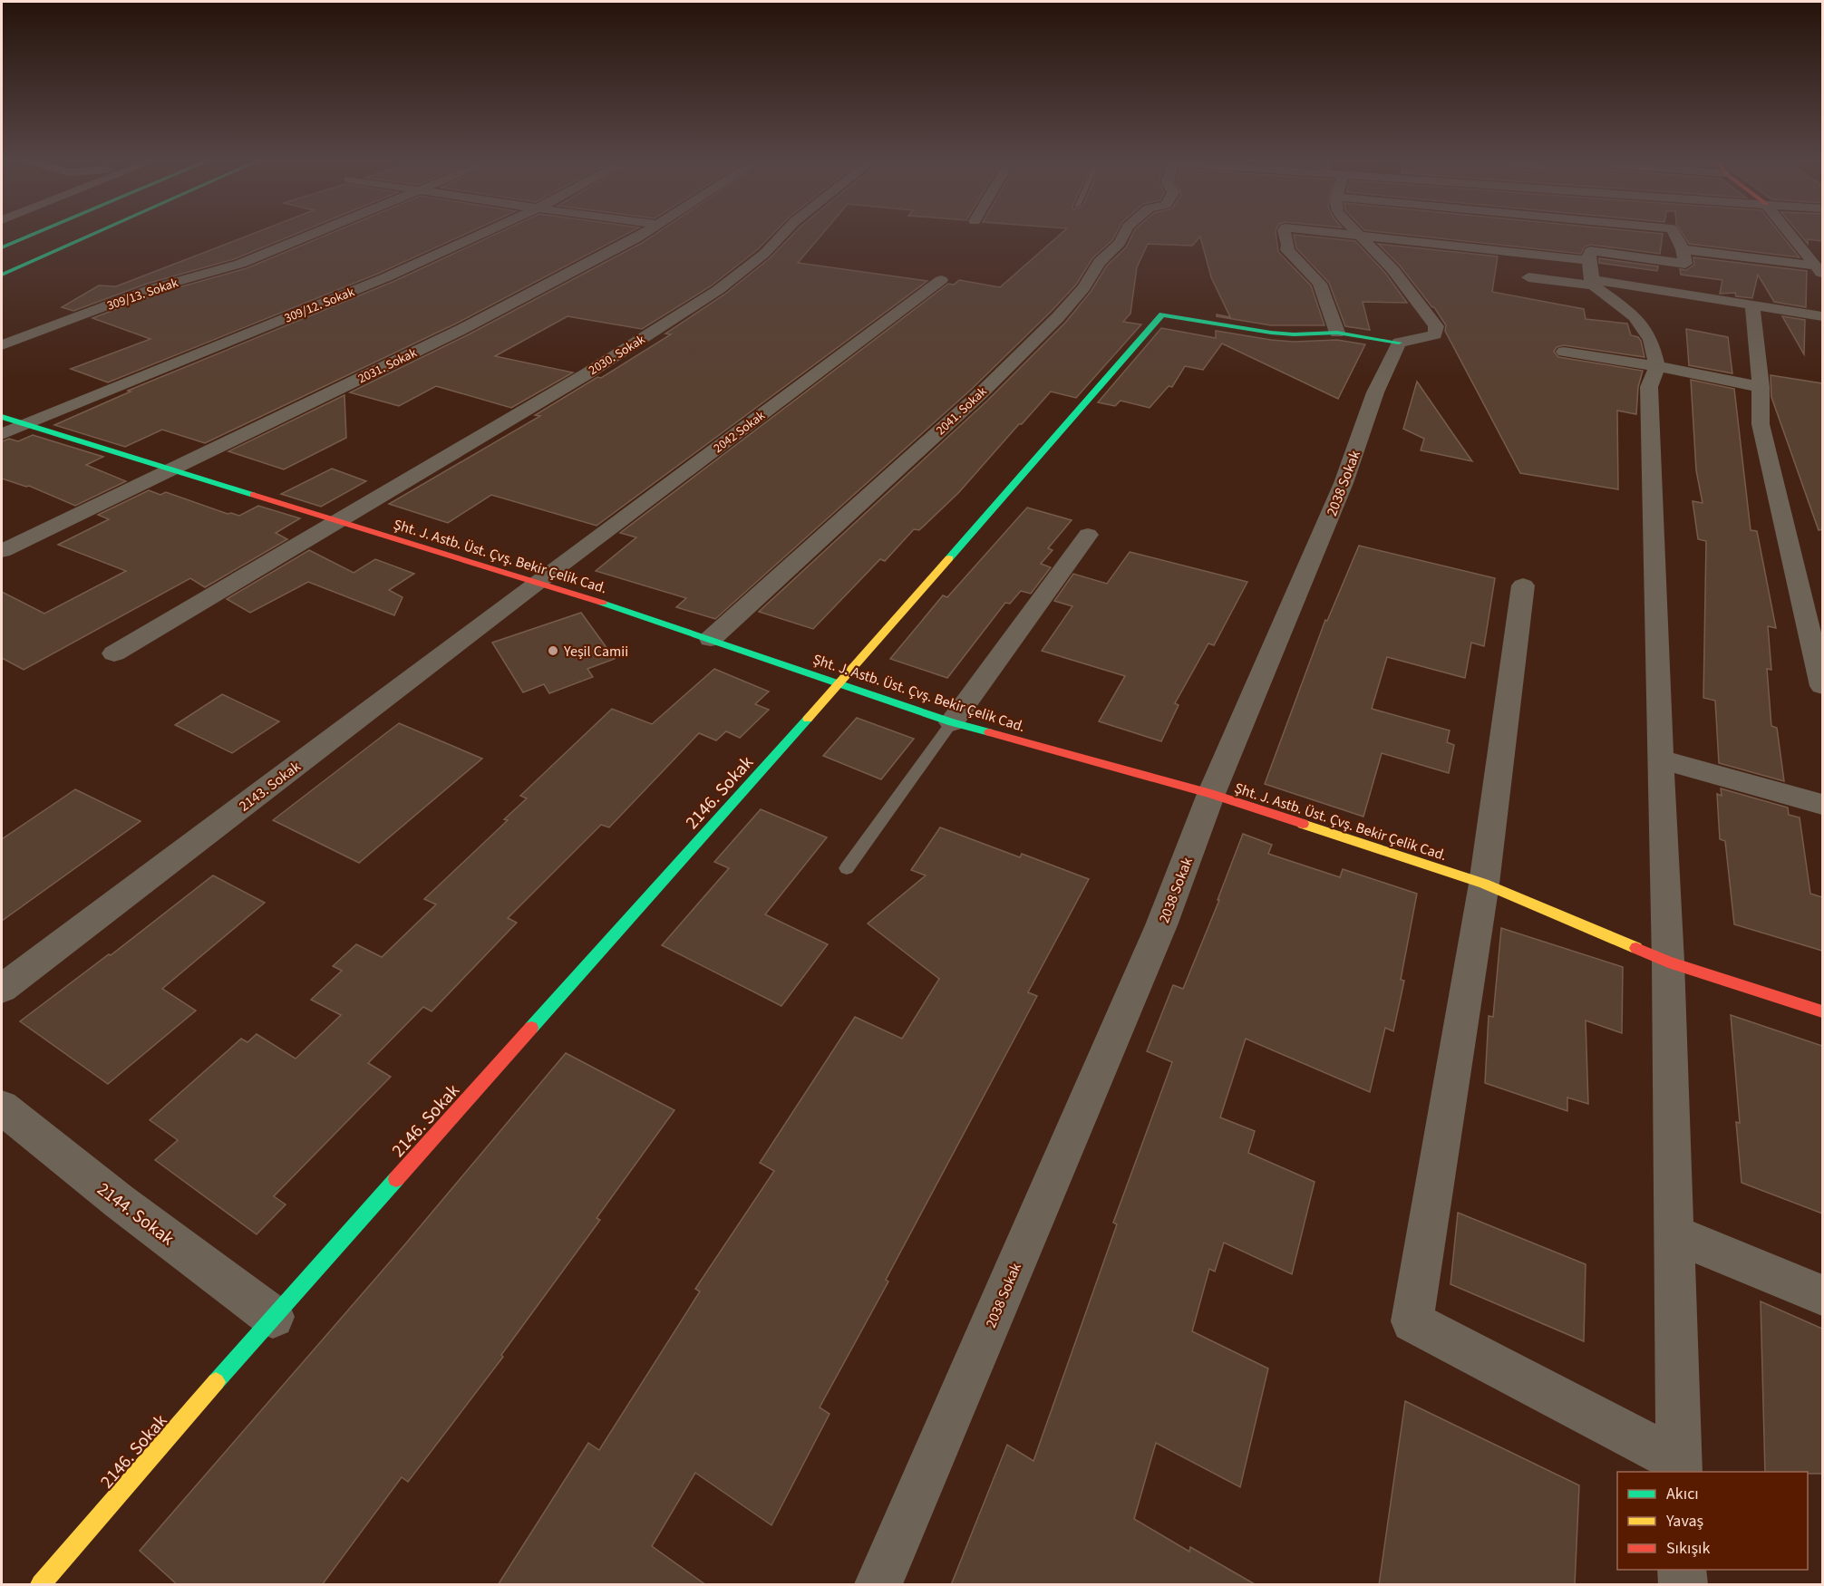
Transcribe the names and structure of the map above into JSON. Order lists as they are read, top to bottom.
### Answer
{
  "streets": {
    "main road": ["Şht. J. Astb. Üst. Çvş. Bekir Çelik Cad.", "2146. Sokak"],
    "street": [
      "309/13. Sokak",
      "309/12. Sokak",
      "2030. Sokak",
      "2031. Sokak",
      "2041. Sokak",
      "2042 Sokak",
      "2038 Sokak",
      "2143. Sokak",
      "2144. Sokak"
    ]
  },
  "crossings": [
    ["309/12. Sokak", "Şht. J. Astb. Üst. Çvş. Bekir Çelik Cad."],
    ["2030. Sokak", "Şht. J. Astb. Üst. Çvş. Bekir Çelik Cad."],
    ["2031. Sokak", "Şht. J. Astb. Üst. Çvş. Bekir Çelik Cad."],
    ["2041. Sokak", "Şht. J. Astb. Üst. Çvş. Bekir Çelik Cad."],
    ["2042 Sokak", "Şht. J. Astb. Üst. Çvş. Bekir Çelik Cad."],
    ["2042 Sokak", "2143. Sokak"],
    ["2038 Sokak", "Şht. J. Astb. Üst. Çvş. Bekir Çelik Cad."],
    ["Şht. J. Astb. Üst. Çvş. Bekir Çelik Cad.", "2143. Sokak"],
    ["Şht. J. Astb. Üst. Çvş. Bekir Çelik Cad.", "2146. Sokak"],
    ["2146. Sokak", "2144. Sokak"]
  ],
  "places": ["Yeşil Camii"],
  "legend": ["Akıcı", "Yavaş", "Sıkışık"]
}
